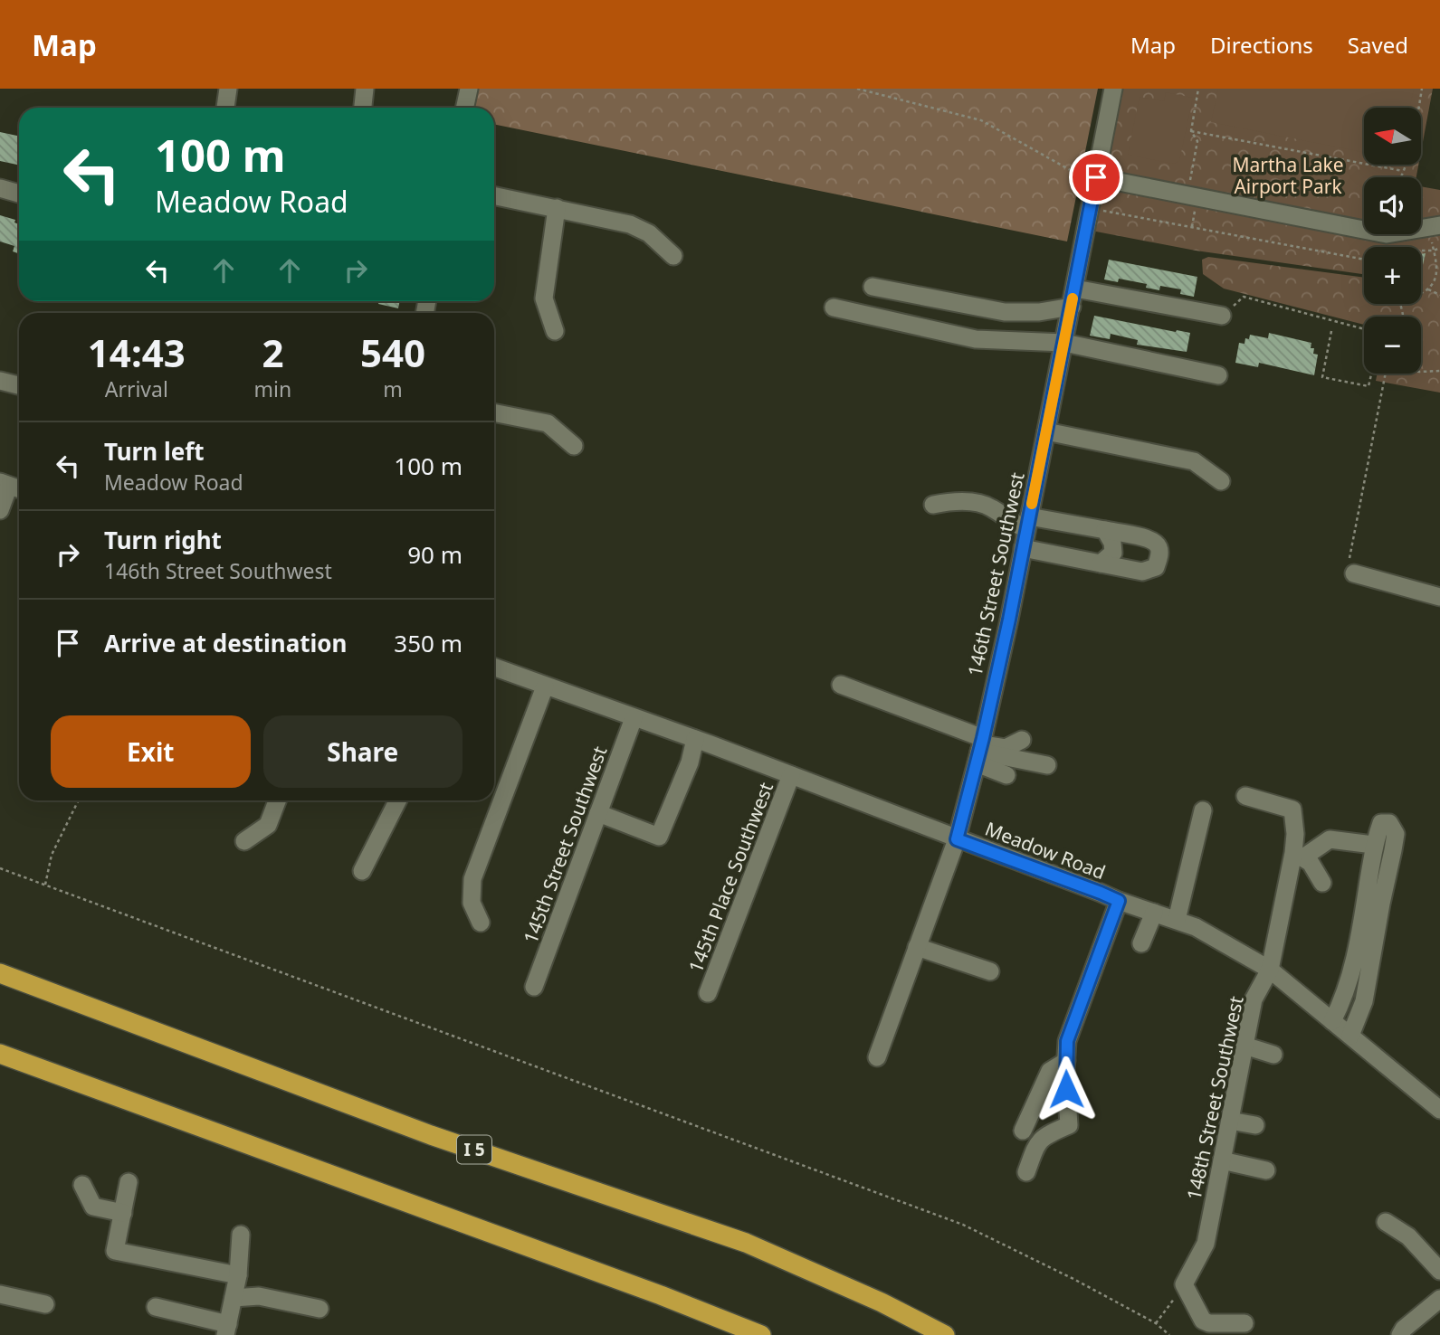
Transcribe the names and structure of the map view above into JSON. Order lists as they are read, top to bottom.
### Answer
{
  "streets": {
    "highway": ["I 5"],
    "street": [
      "146th Street Southwest",
      "145th Street Southwest",
      "Meadow Road",
      "145th Place Southwest",
      "148th Street Southwest"
    ]
  },
  "crossings": [
    ["146th Street Southwest", "Meadow Road"],
    ["145th Street Southwest", "Meadow Road"],
    ["Meadow Road", "145th Place Southwest"],
    ["Meadow Road", "148th Street Southwest"]
  ],
  "parks": ["Martha Lake Airport Park"],
  "north": "left",
  "page": {
    "header": "Map",
    "nav": ["Map", "Directions", "Saved"],
    "map_buttons": ["+", "−"],
    "turn": ["100 m", "Meadow Road"],
    "eta": [
      "14:43",
      "Arrival",
      "2",
      "min",
      "540",
      "m"
    ],
    "list": [
      {
        "name": "Turn left",
        "note": "Meadow Road",
        "value": "100 m"
      },
      {
        "name": "Turn right",
        "note": "146th Street Southwest",
        "value": "90 m"
      },
      {
        "name": "Arrive at destination",
        "value": "350 m"
      }
    ],
    "buttons": ["Exit", "Share"]
  }
}
